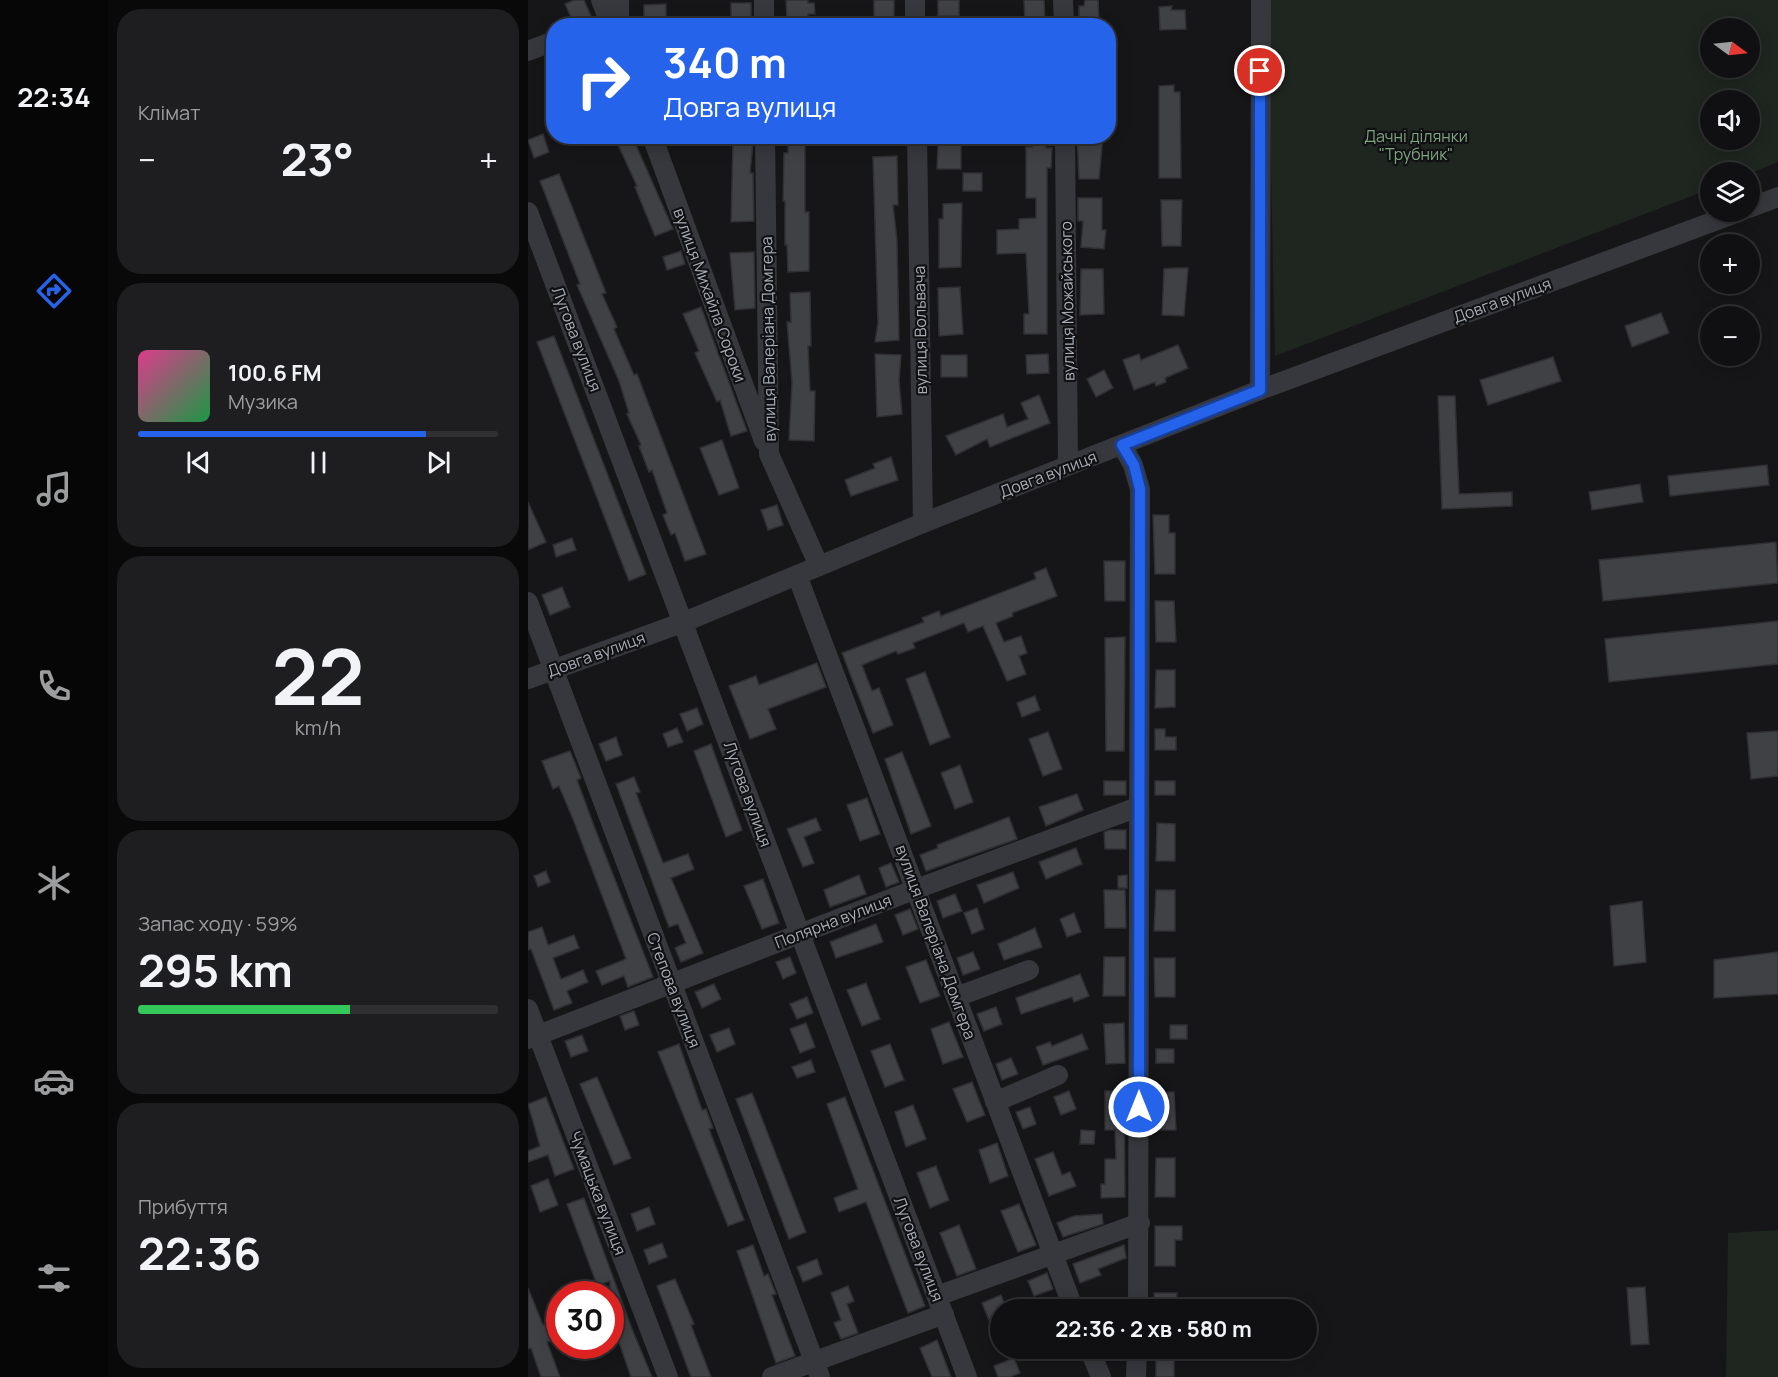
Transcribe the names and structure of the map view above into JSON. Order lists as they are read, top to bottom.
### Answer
{
  "streets": {
    "street": [
      "вулиця Михайла Сороки",
      "Довга вулиця",
      "вулиця Можайського",
      "вулиця Вольвача",
      "Лугова вулиця",
      "вулиця Валеріана Домгера",
      "Полярна вулиця",
      "Степова вулиця",
      "Чумацька вулиця"
    ]
  },
  "crossings": [
    ["вулиця Михайла Сороки", "вулиця Валеріана Домгера"],
    ["Довга вулиця", "вулиця Можайського"],
    ["Довга вулиця", "вулиця Вольвача"],
    ["Довга вулиця", "Лугова вулиця"],
    ["Довга вулиця", "вулиця Валеріана Домгера"],
    ["Довга вулиця", "Степова вулиця"],
    ["Лугова вулиця", "Полярна вулиця"],
    ["вулиця Валеріана Домгера", "Полярна вулиця"],
    ["Полярна вулиця", "Степова вулиця"],
    ["Полярна вулиця", "Чумацька вулиця"]
  ],
  "parks": ["Дачні ділянки \"Трубник\""],
  "north": "right",
  "page": {
    "tabs": "22:34",
    "tile": [
      "Клімат",
      ["22", "km/h"],
      ["Запас ходу · 59%", "295 km"],
      ["Прибуття", "22:36"]
    ],
    "map_buttons": ["+", "−"],
    "turn": ["340 m", "Довга вулиця"],
    "heat": ["−", "23°", "+"],
    "song": ["100.6 FM", "Музика"],
    "limit": "30",
    "trip": "22:36 · 2 хв · 580 m"
  }
}
